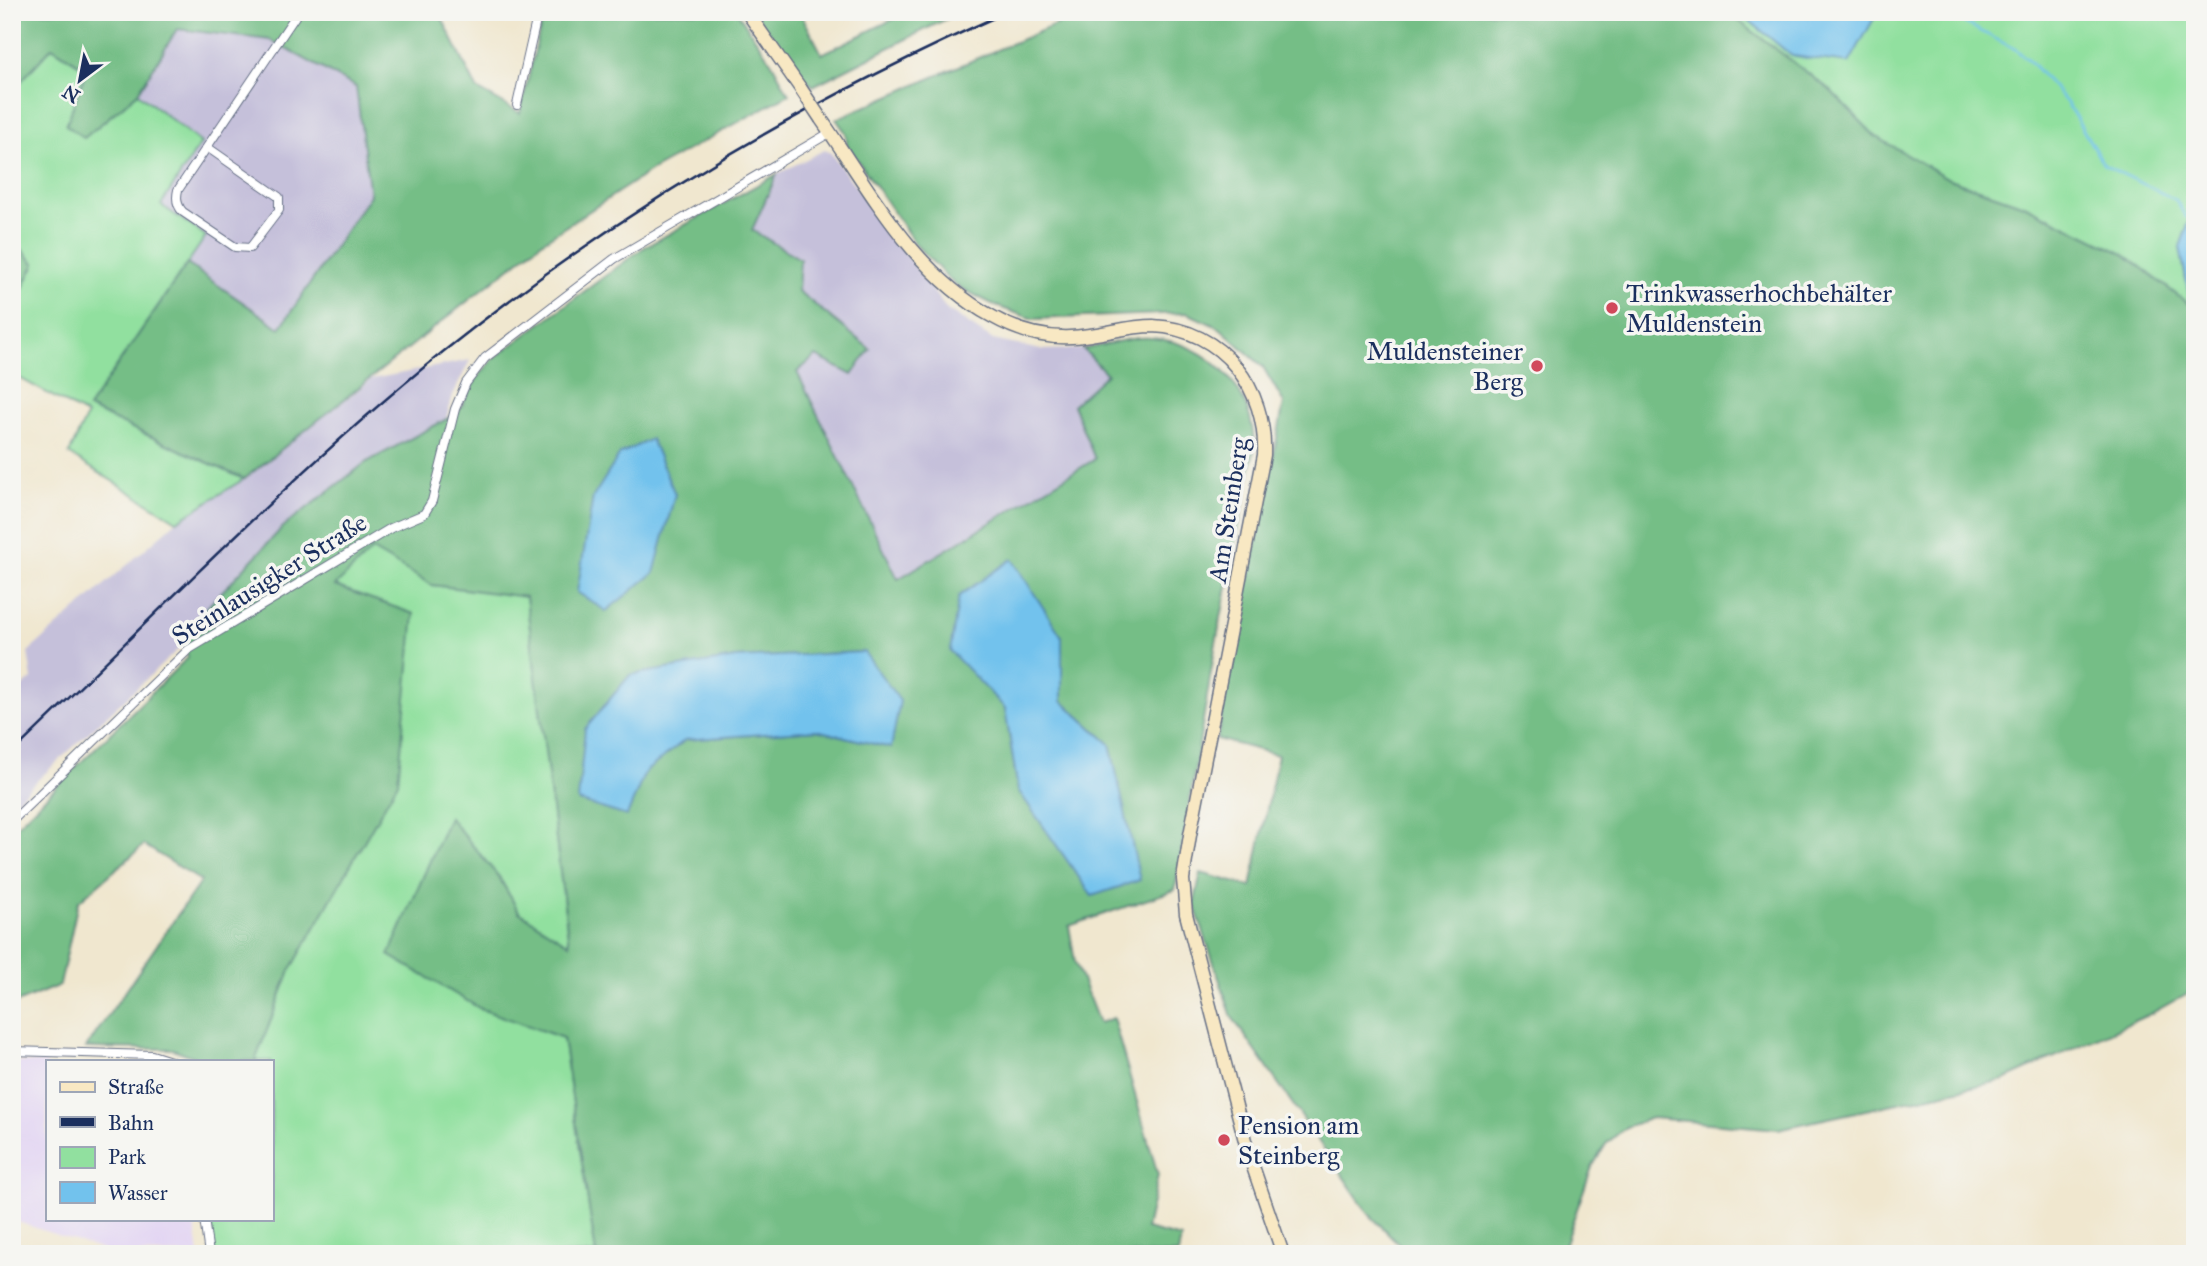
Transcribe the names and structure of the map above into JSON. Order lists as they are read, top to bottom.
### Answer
{
  "streets": {
    "main road": ["Am Steinberg"],
    "street": ["Steinlausigker Straße"]
  },
  "crossings": [
    ["Am Steinberg", "Steinlausigker Straße"]
  ],
  "places": ["Trinkwasserhochbehälter Muldenstein", "Muldensteiner Berg", "Pension am Steinberg"],
  "legend": [
    "Straße",
    "Bahn",
    "Park",
    "Wasser"
  ],
  "north": "bottom left"
}
